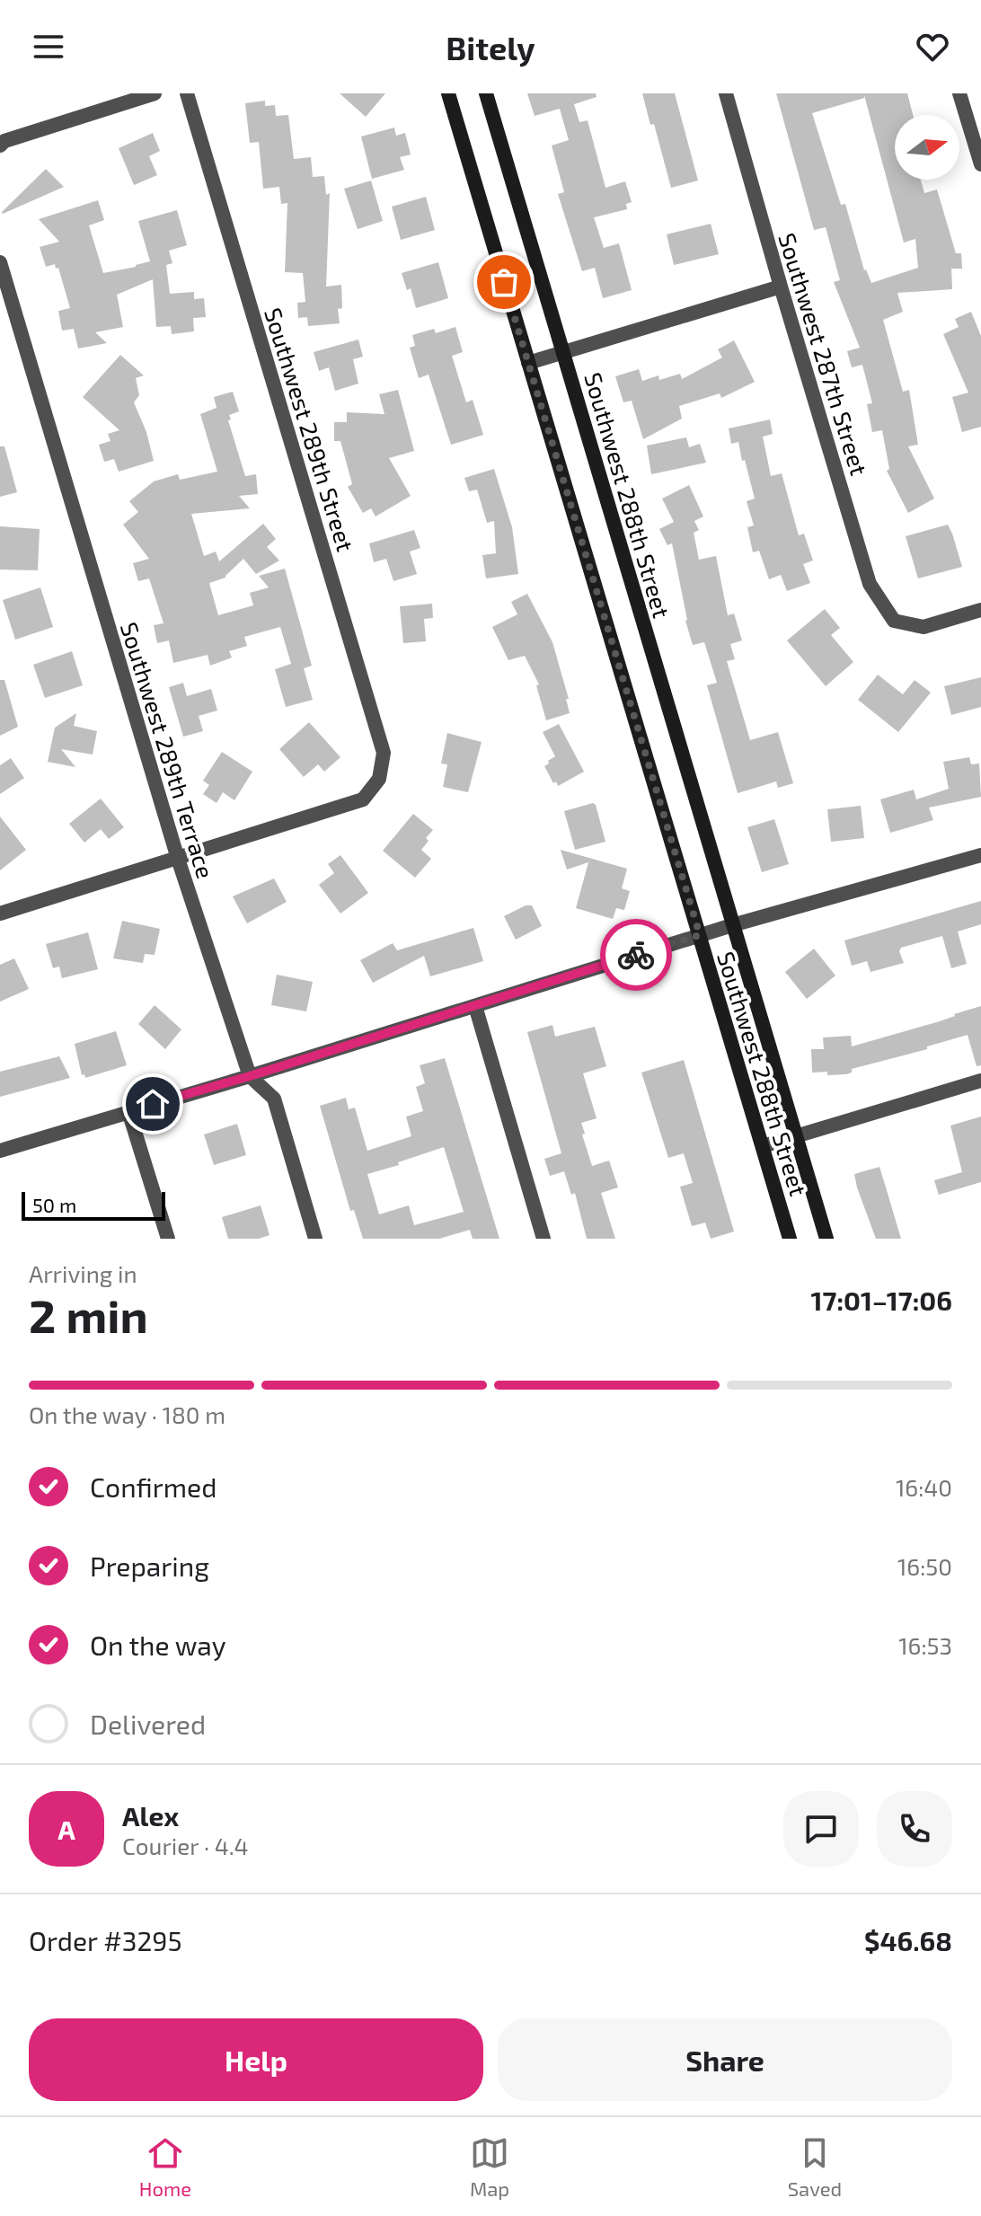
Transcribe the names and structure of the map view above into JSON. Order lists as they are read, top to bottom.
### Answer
{
  "streets": {
    "main road": ["Southwest 288th Street"],
    "street": ["Southwest 287th Street", "Southwest 289th Street", "Southwest 289th Terrace"]
  },
  "crossings": [
    ["Southwest 289th Street", "Southwest 289th Terrace"]
  ],
  "scale_bar": "50 m",
  "north": "right",
  "page": {
    "header": "Bitely",
    "scale": "50 m",
    "heading": ["2 min", "Arriving in", "17:01–17:06"],
    "panel": [
      "Alex",
      "Courier · 4.4",
      "Order #3295",
      "$46.68"
    ],
    "bar": "On the way · 180 m",
    "list": [
      ["Confirmed", "16:40"],
      ["Preparing", "16:50"],
      ["On the way", "16:53"],
      "Delivered"
    ],
    "round": "A",
    "buttons": ["Help", "Share"],
    "tabs": ["Home", "Map", "Saved"]
  }
}
